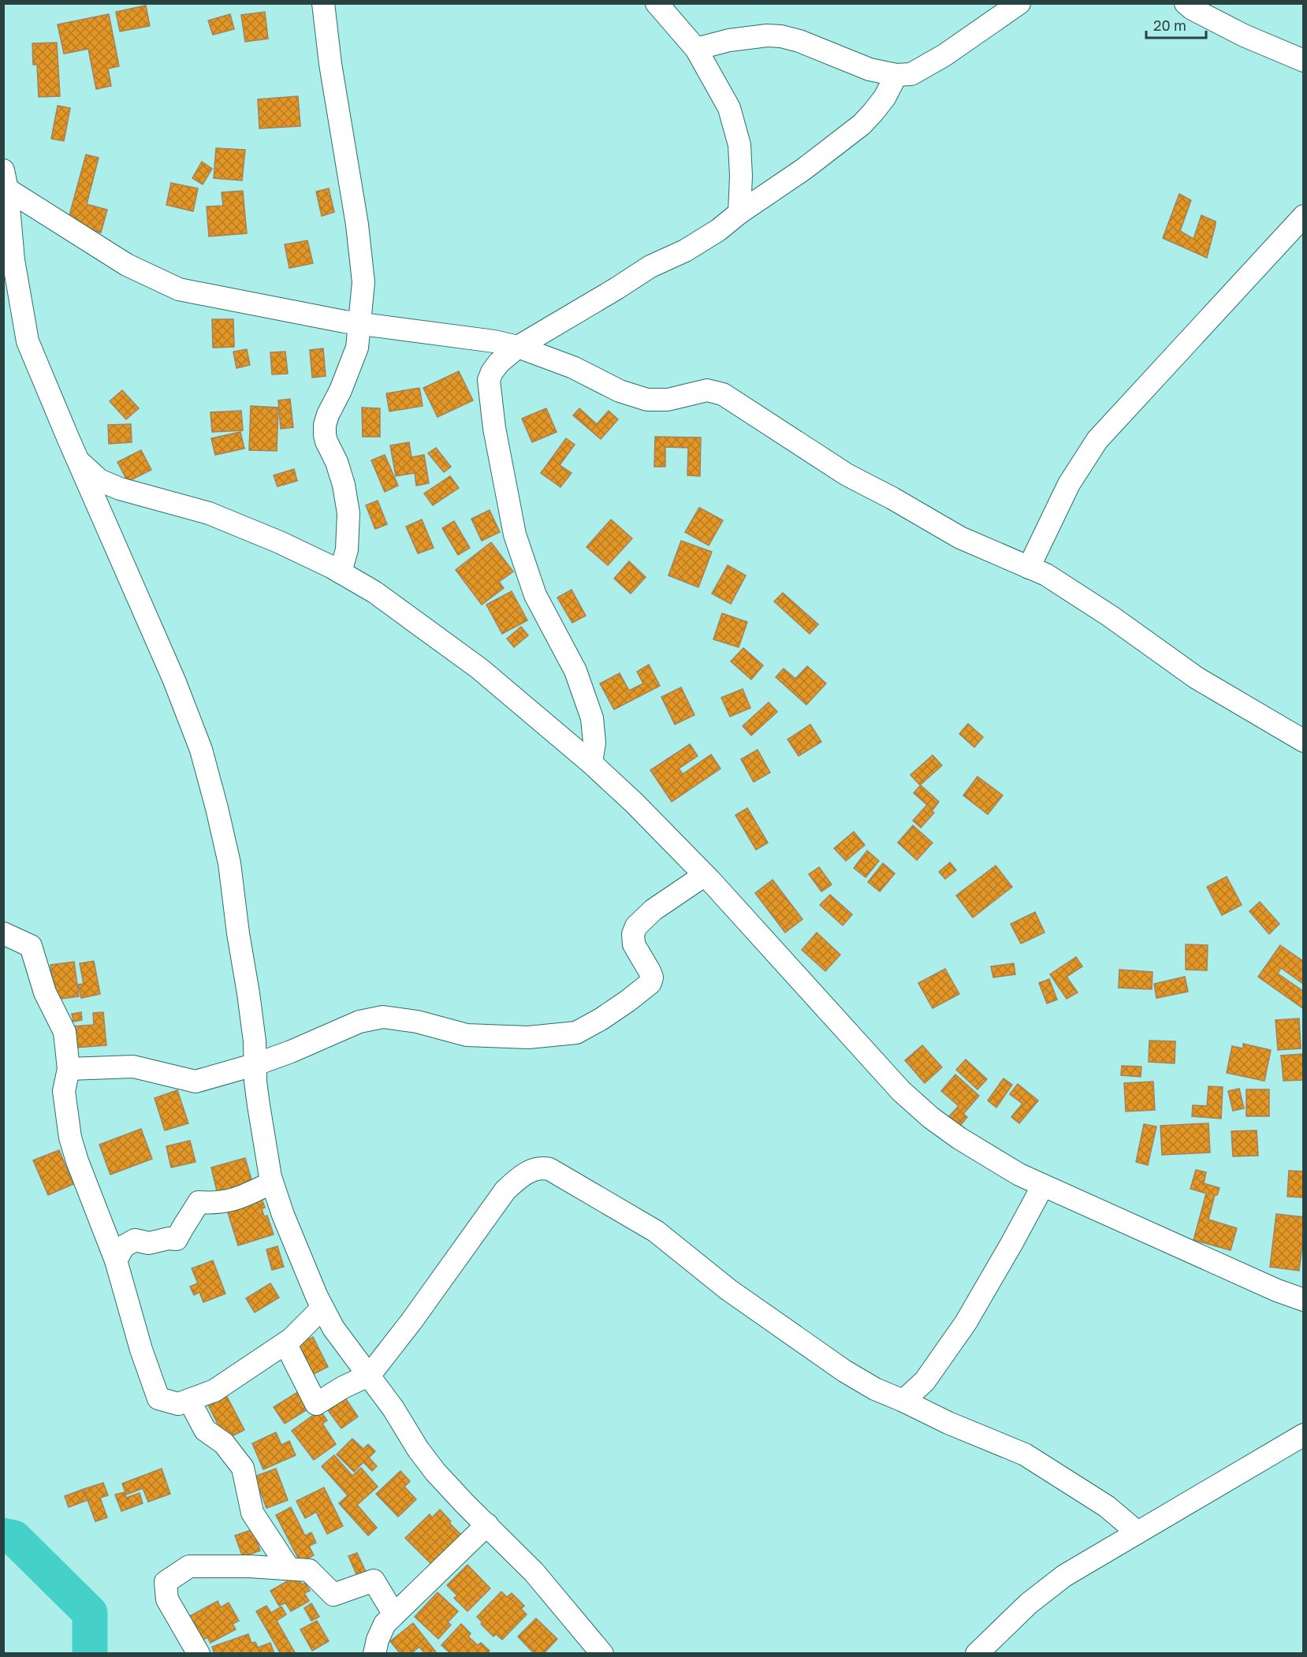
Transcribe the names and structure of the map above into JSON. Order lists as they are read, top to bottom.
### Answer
{
  "scale_bar": "20 m"
}
